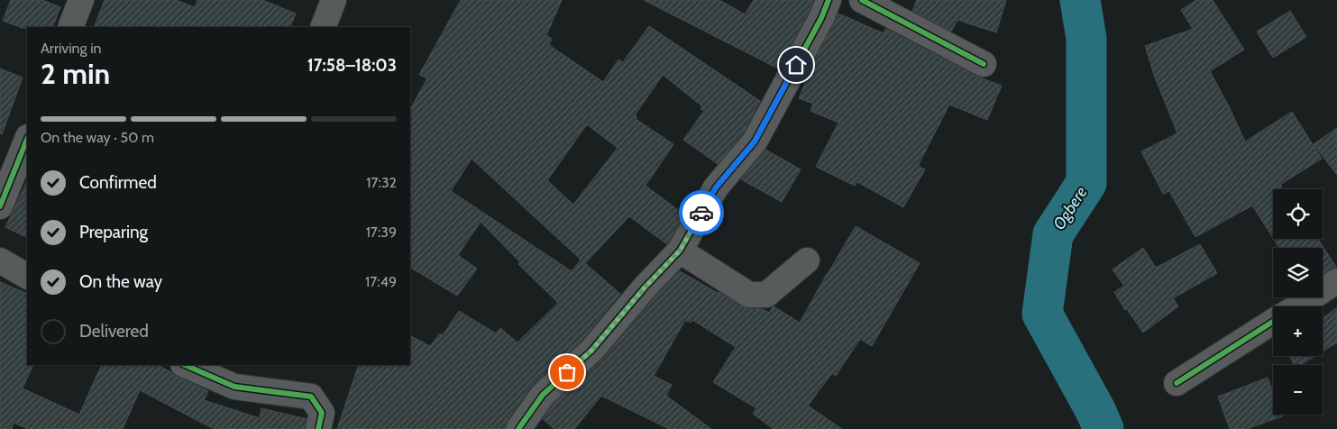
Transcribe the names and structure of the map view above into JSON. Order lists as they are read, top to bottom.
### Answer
{
  "water": ["Ogbere"],
  "page": {
    "heading": ["2 min", "Arriving in", "17:58–18:03"],
    "bar": "On the way · 50 m",
    "list": [
      ["Confirmed", "17:32"],
      ["Preparing", "17:39"],
      ["On the way", "17:49"],
      "Delivered"
    ],
    "map_buttons": ["+", "−"]
  }
}
